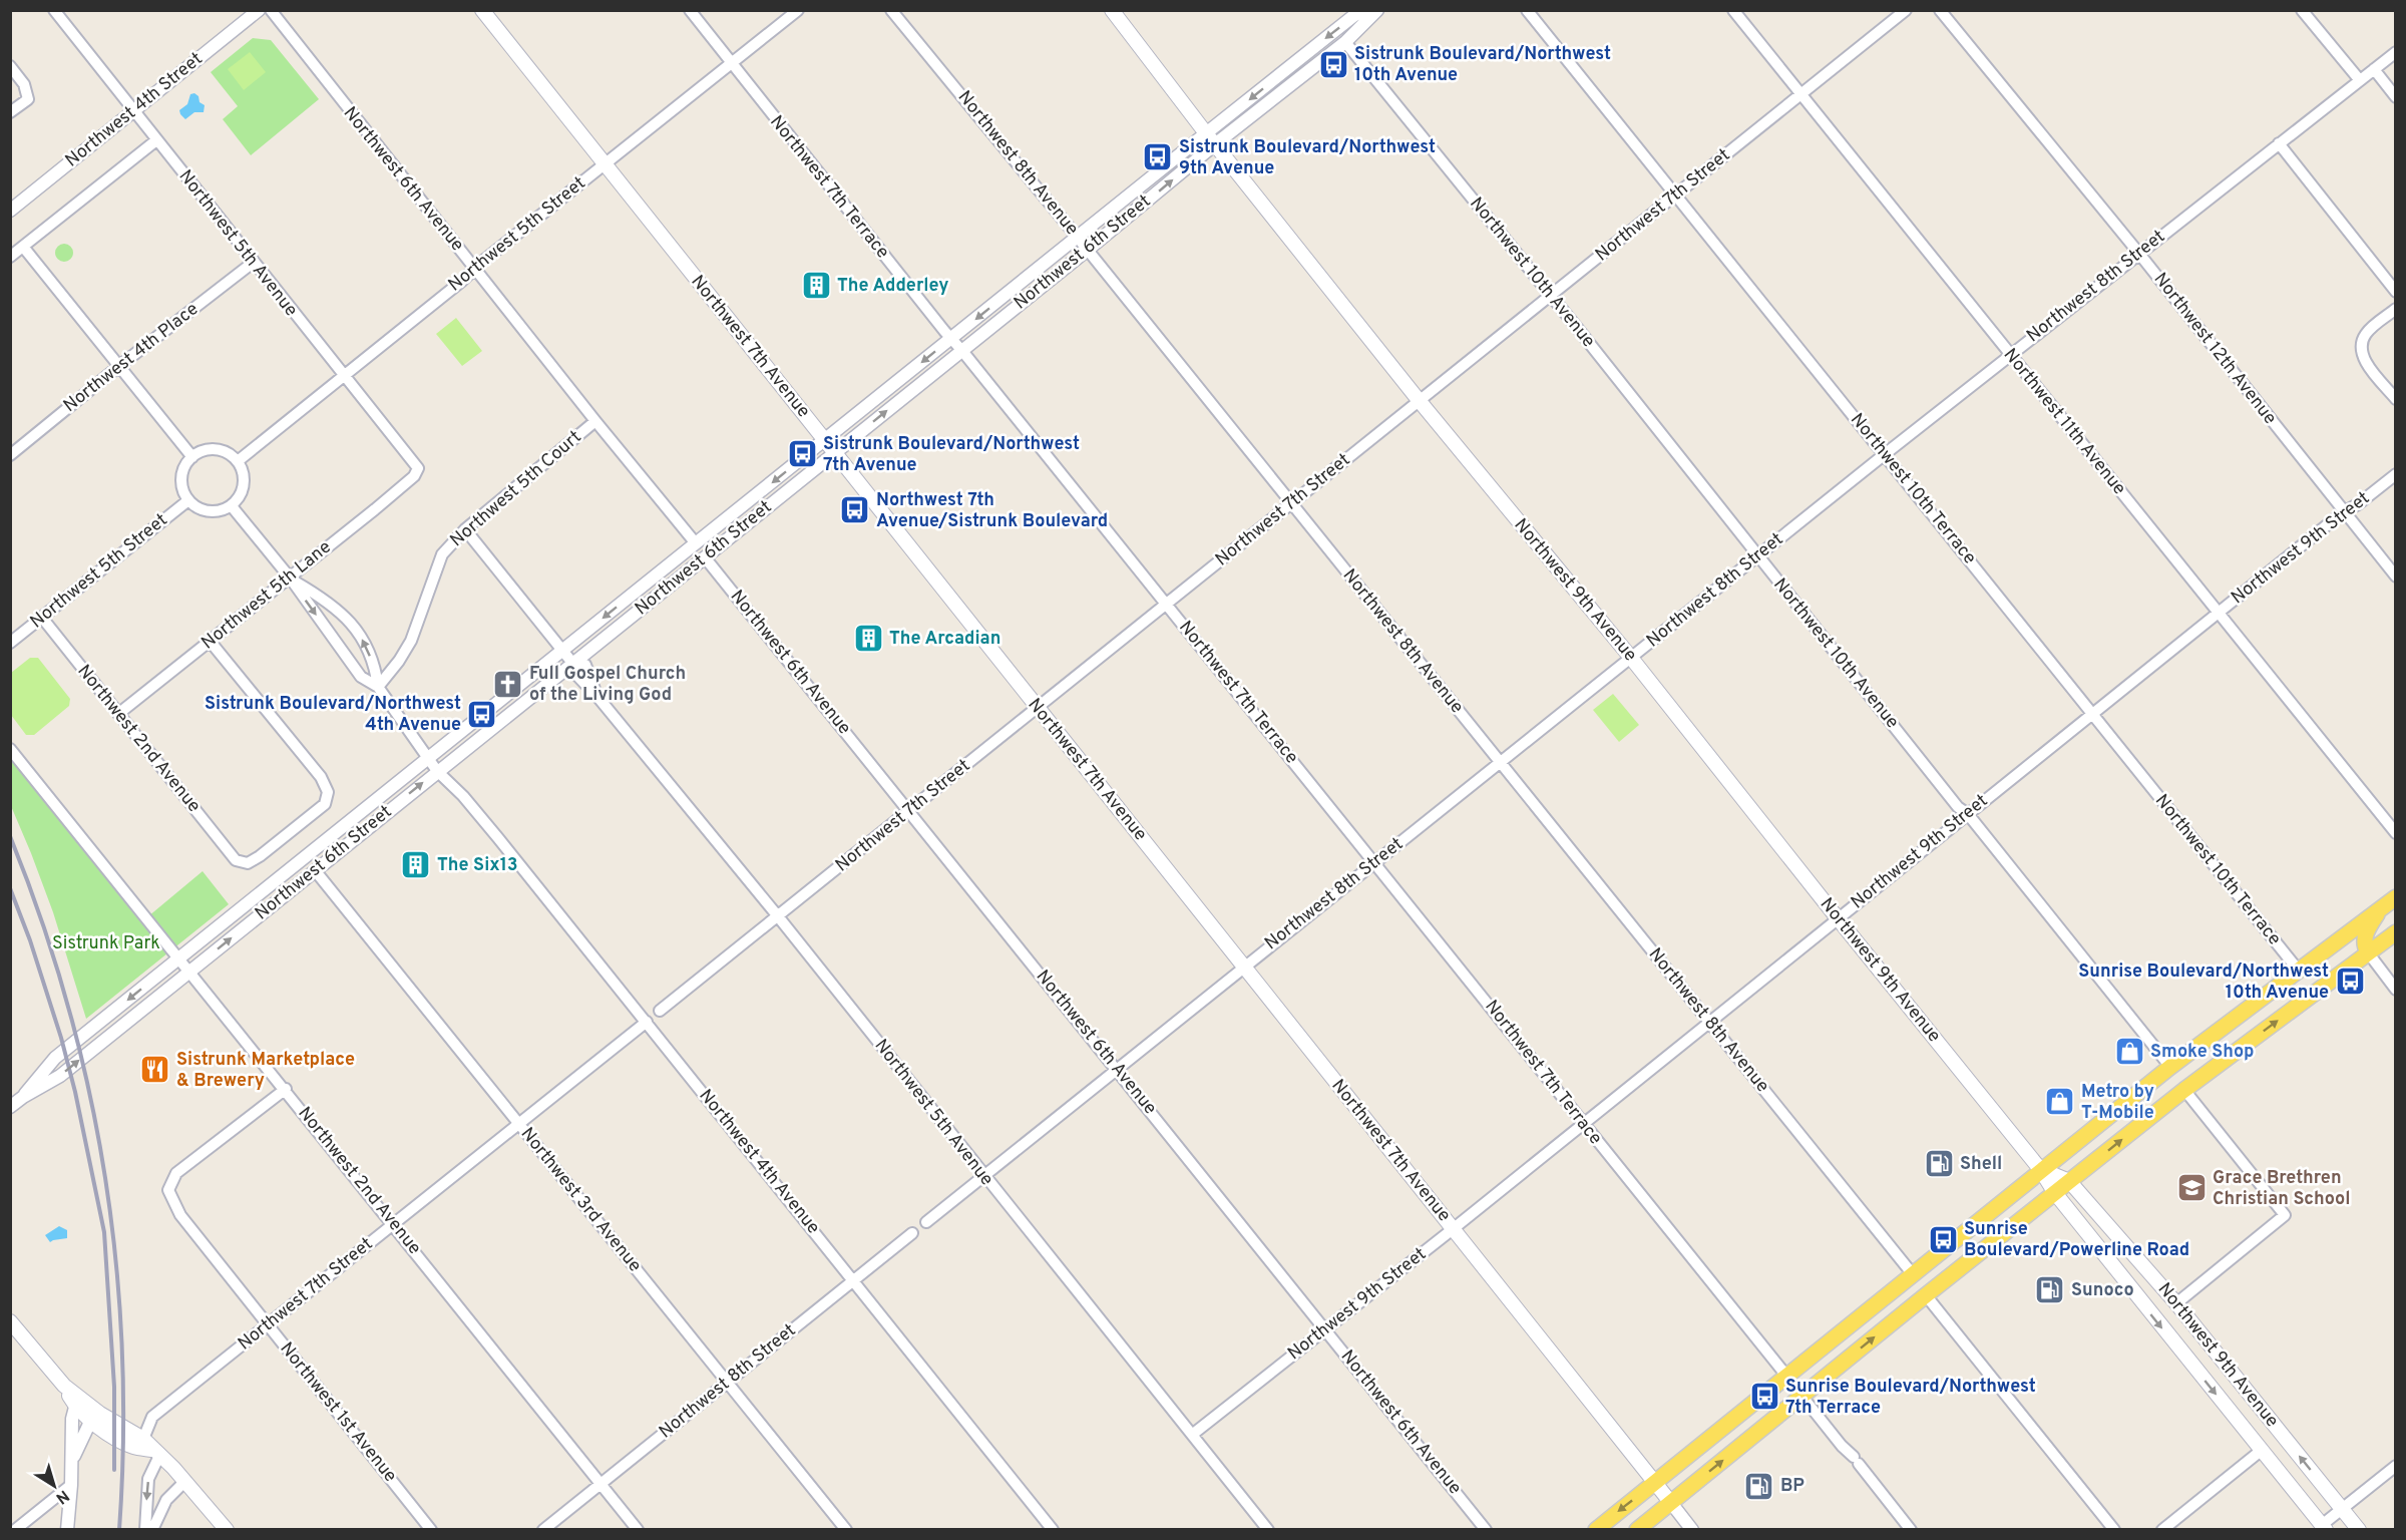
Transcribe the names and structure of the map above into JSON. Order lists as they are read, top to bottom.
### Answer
{
  "streets": {
    "main road": ["Northwest 7th Avenue", "Northwest 9th Avenue"],
    "street": [
      "Northwest 4th Street",
      "Northwest 8th Avenue",
      "Northwest 6th Avenue",
      "Northwest 7th Terrace",
      "Northwest 7th Street",
      "Northwest 5th Street",
      "Northwest 5th Avenue",
      "Northwest 6th Street",
      "Northwest 10th Avenue",
      "Northwest 8th Street",
      "Northwest 12th Avenue",
      "Northwest 4th Place",
      "Northwest 11th Avenue",
      "Northwest 5th Court",
      "Northwest 10th Terrace",
      "Northwest 9th Street",
      "Northwest 5th Lane",
      "Northwest 2nd Avenue",
      "Northwest 4th Avenue",
      "Northwest 3rd Avenue",
      "Northwest 1st Avenue"
    ]
  },
  "crossings": [
    ["Northwest 4th Street", "Northwest 5th Avenue"],
    ["Northwest 8th Avenue", "Northwest 7th Street"],
    ["Northwest 8th Avenue", "Northwest 6th Street"],
    ["Northwest 8th Avenue", "Northwest 8th Street"],
    ["Northwest 8th Avenue", "Northwest 9th Street"],
    ["Northwest 6th Avenue", "Northwest 7th Street"],
    ["Northwest 6th Avenue", "Northwest 5th Street"],
    ["Northwest 6th Avenue", "Northwest 6th Street"],
    ["Northwest 6th Avenue", "Northwest 8th Street"],
    ["Northwest 6th Avenue", "Northwest 5th Court"],
    ["Northwest 6th Avenue", "Northwest 9th Street"],
    ["Northwest 7th Terrace", "Northwest 7th Street"],
    ["Northwest 7th Terrace", "Northwest 5th Street"],
    ["Northwest 7th Terrace", "Northwest 6th Street"],
    ["Northwest 7th Terrace", "Northwest 8th Street"],
    ["Northwest 7th Terrace", "Northwest 9th Street"],
    ["Northwest 7th Street", "Northwest 5th Avenue"],
    ["Northwest 7th Street", "Northwest 10th Avenue"],
    ["Northwest 7th Street", "Northwest 7th Avenue"],
    ["Northwest 7th Street", "Northwest 11th Avenue"],
    ["Northwest 7th Street", "Northwest 10th Terrace"],
    ["Northwest 7th Street", "Northwest 9th Avenue"],
    ["Northwest 7th Street", "Northwest 2nd Avenue"],
    ["Northwest 7th Street", "Northwest 4th Avenue"],
    ["Northwest 7th Street", "Northwest 3rd Avenue"],
    ["Northwest 7th Street", "Northwest 1st Avenue"],
    ["Northwest 5th Street", "Northwest 5th Avenue"],
    ["Northwest 5th Street", "Northwest 7th Avenue"],
    ["Northwest 5th Street", "Northwest 2nd Avenue"],
    ["Northwest 5th Street", "Northwest 4th Avenue"],
    ["Northwest 5th Avenue", "Northwest 6th Street"],
    ["Northwest 5th Avenue", "Northwest 8th Street"],
    ["Northwest 5th Avenue", "Northwest 4th Place"],
    ["Northwest 5th Avenue", "Northwest 5th Court"],
    ["Northwest 5th Avenue", "Northwest 9th Street"],
    ["Northwest 5th Avenue", "Northwest 5th Lane"],
    ["Northwest 6th Street", "Northwest 10th Avenue"],
    ["Northwest 6th Street", "Northwest 7th Avenue"],
    ["Northwest 6th Street", "Northwest 9th Avenue"],
    ["Northwest 6th Street", "Northwest 2nd Avenue"],
    ["Northwest 6th Street", "Northwest 4th Avenue"],
    ["Northwest 6th Street", "Northwest 3rd Avenue"],
    ["Northwest 10th Avenue", "Northwest 8th Street"],
    ["Northwest 10th Avenue", "Northwest 9th Street"],
    ["Northwest 8th Street", "Northwest 7th Avenue"],
    ["Northwest 8th Street", "Northwest 12th Avenue"],
    ["Northwest 8th Street", "Northwest 11th Avenue"],
    ["Northwest 8th Street", "Northwest 10th Terrace"],
    ["Northwest 8th Street", "Northwest 9th Avenue"],
    ["Northwest 8th Street", "Northwest 2nd Avenue"],
    ["Northwest 8th Street", "Northwest 4th Avenue"],
    ["Northwest 8th Street", "Northwest 3rd Avenue"],
    ["Northwest 7th Avenue", "Northwest 9th Street"],
    ["Northwest 12th Avenue", "Northwest 9th Street"],
    ["Northwest 11th Avenue", "Northwest 9th Street"],
    ["Northwest 5th Court", "Northwest 4th Avenue"],
    ["Northwest 10th Terrace", "Northwest 9th Street"],
    ["Northwest 9th Street", "Northwest 9th Avenue"],
    ["Northwest 5th Lane", "Northwest 2nd Avenue"],
    ["Northwest 5th Lane", "Northwest 4th Avenue"],
    ["Northwest 2nd Avenue", "Northwest 1st Avenue"]
  ],
  "parks": ["Sistrunk Park"],
  "places": {
    "bus stop": [
      "Sistrunk Boulevard/Northwest 10th Avenue",
      "Sistrunk Boulevard/Northwest 9th Avenue",
      "Sistrunk Boulevard/Northwest 7th Avenue",
      "Northwest 7th Avenue/Sistrunk Boulevard",
      "Sistrunk Boulevard/Northwest 4th Avenue",
      "Sunrise Boulevard/Northwest 10th Avenue",
      "Sunrise Boulevard/Powerline Road",
      "Sunrise Boulevard/Northwest 7th Terrace"
    ],
    "building": ["The Adderley", "The Arcadian", "The Six13"],
    "church": ["Full Gospel Church of the Living God"],
    "shop": ["Smoke Shop", "Metro by T-Mobile"],
    "restaurant": ["Sistrunk Marketplace & Brewery"],
    "fuel station": ["Shell", "Sunoco", "BP"],
    "school or university": ["Grace Brethren Christian School"]
  },
  "north": "bottom right"
}
